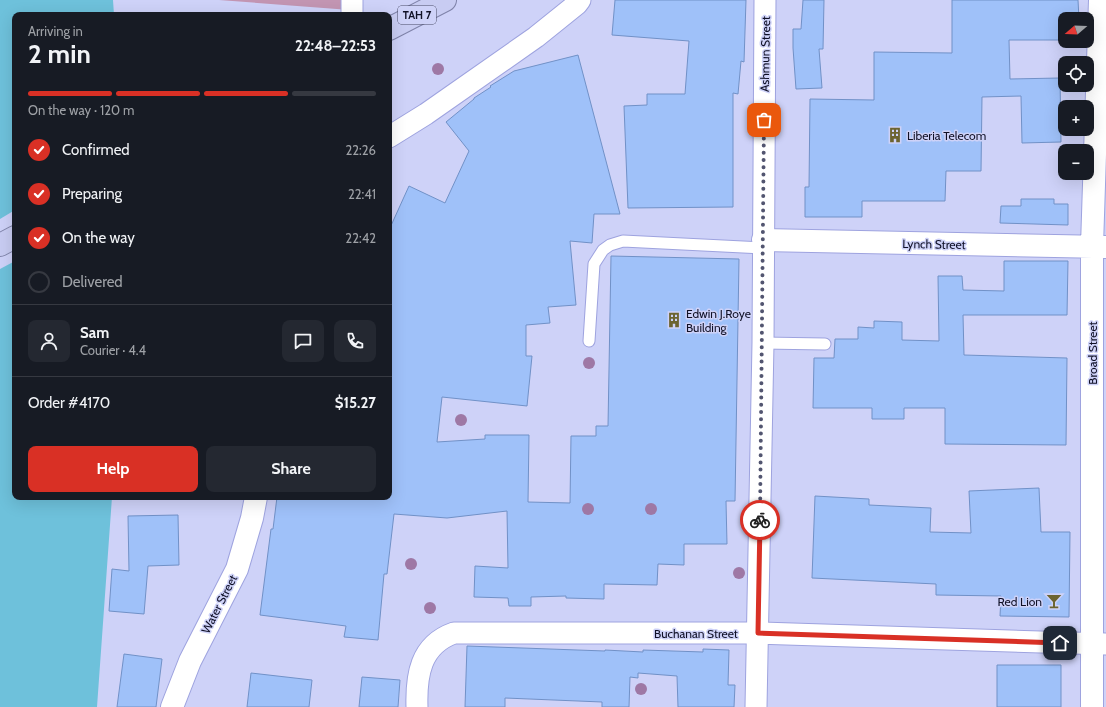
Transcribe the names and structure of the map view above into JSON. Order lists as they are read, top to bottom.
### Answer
{
  "streets": {
    "highway": ["TAH 7"],
    "street": [
      "Ashmun Street",
      "Lynch Street",
      "Broad Street",
      "Water Street",
      "Buchanan Street"
    ]
  },
  "crossings": [
    ["Ashmun Street", "Lynch Street"],
    ["Ashmun Street", "Buchanan Street"],
    ["Lynch Street", "Broad Street"],
    ["Broad Street", "Buchanan Street"]
  ],
  "places": {
    "building": ["Liberia Telecom", "Edwin J.Roye Building"],
    "bar": ["Red Lion"]
  },
  "north": "left",
  "page": {
    "map_buttons": ["+", "−"],
    "heading": ["2 min", "Arriving in", "22:48–22:53"],
    "panel": [
      "Sam",
      "Courier · 4.4",
      "Order #4170",
      "$15.27"
    ],
    "bar": "On the way · 120 m",
    "list": [
      ["Confirmed", "22:26"],
      ["Preparing", "22:41"],
      ["On the way", "22:42"],
      "Delivered"
    ],
    "buttons": ["Help", "Share"]
  }
}
